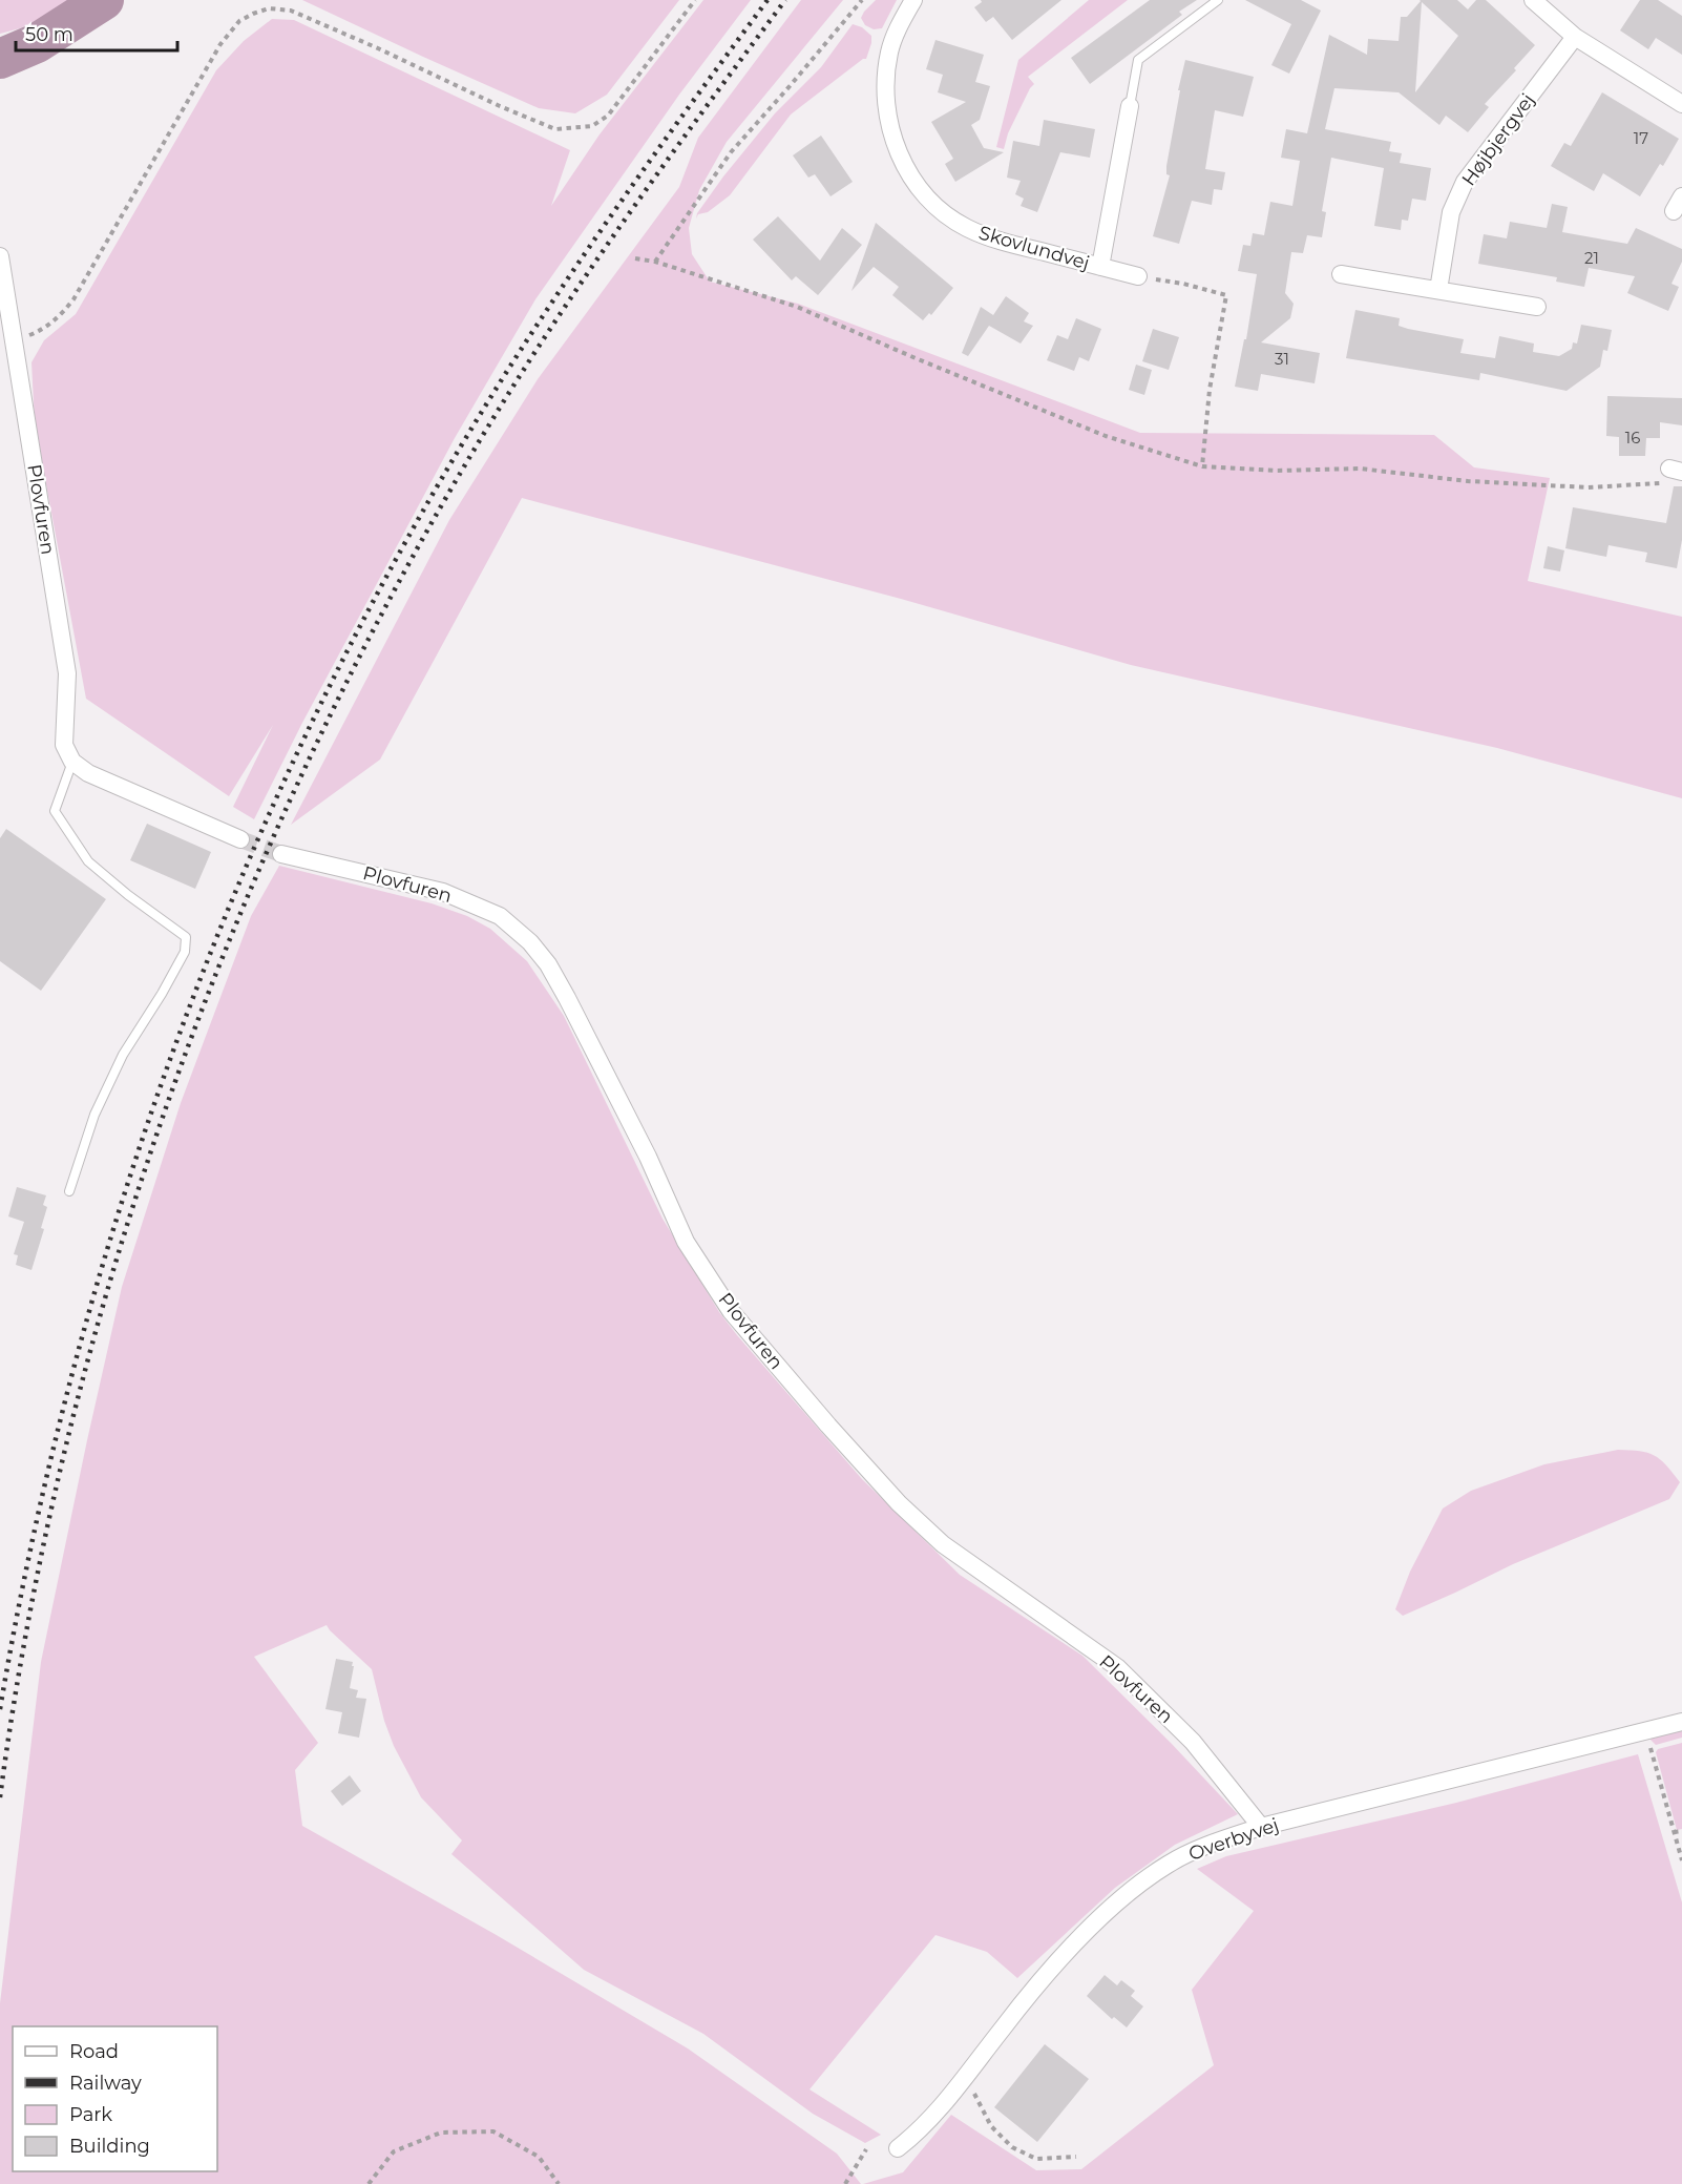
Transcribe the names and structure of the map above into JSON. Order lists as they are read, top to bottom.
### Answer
{
  "streets": {
    "street": [
      "Højbjergvej",
      "Skovlundvej",
      "Plovfuren",
      "Overbyvej"
    ]
  },
  "crossings": [
    ["Plovfuren", "Overbyvej"]
  ],
  "house_numbers": [
    "17",
    "21",
    "31",
    "16"
  ],
  "legend": [
    "Road",
    "Railway",
    "Park",
    "Building"
  ],
  "scale_bar": "50 m"
}
